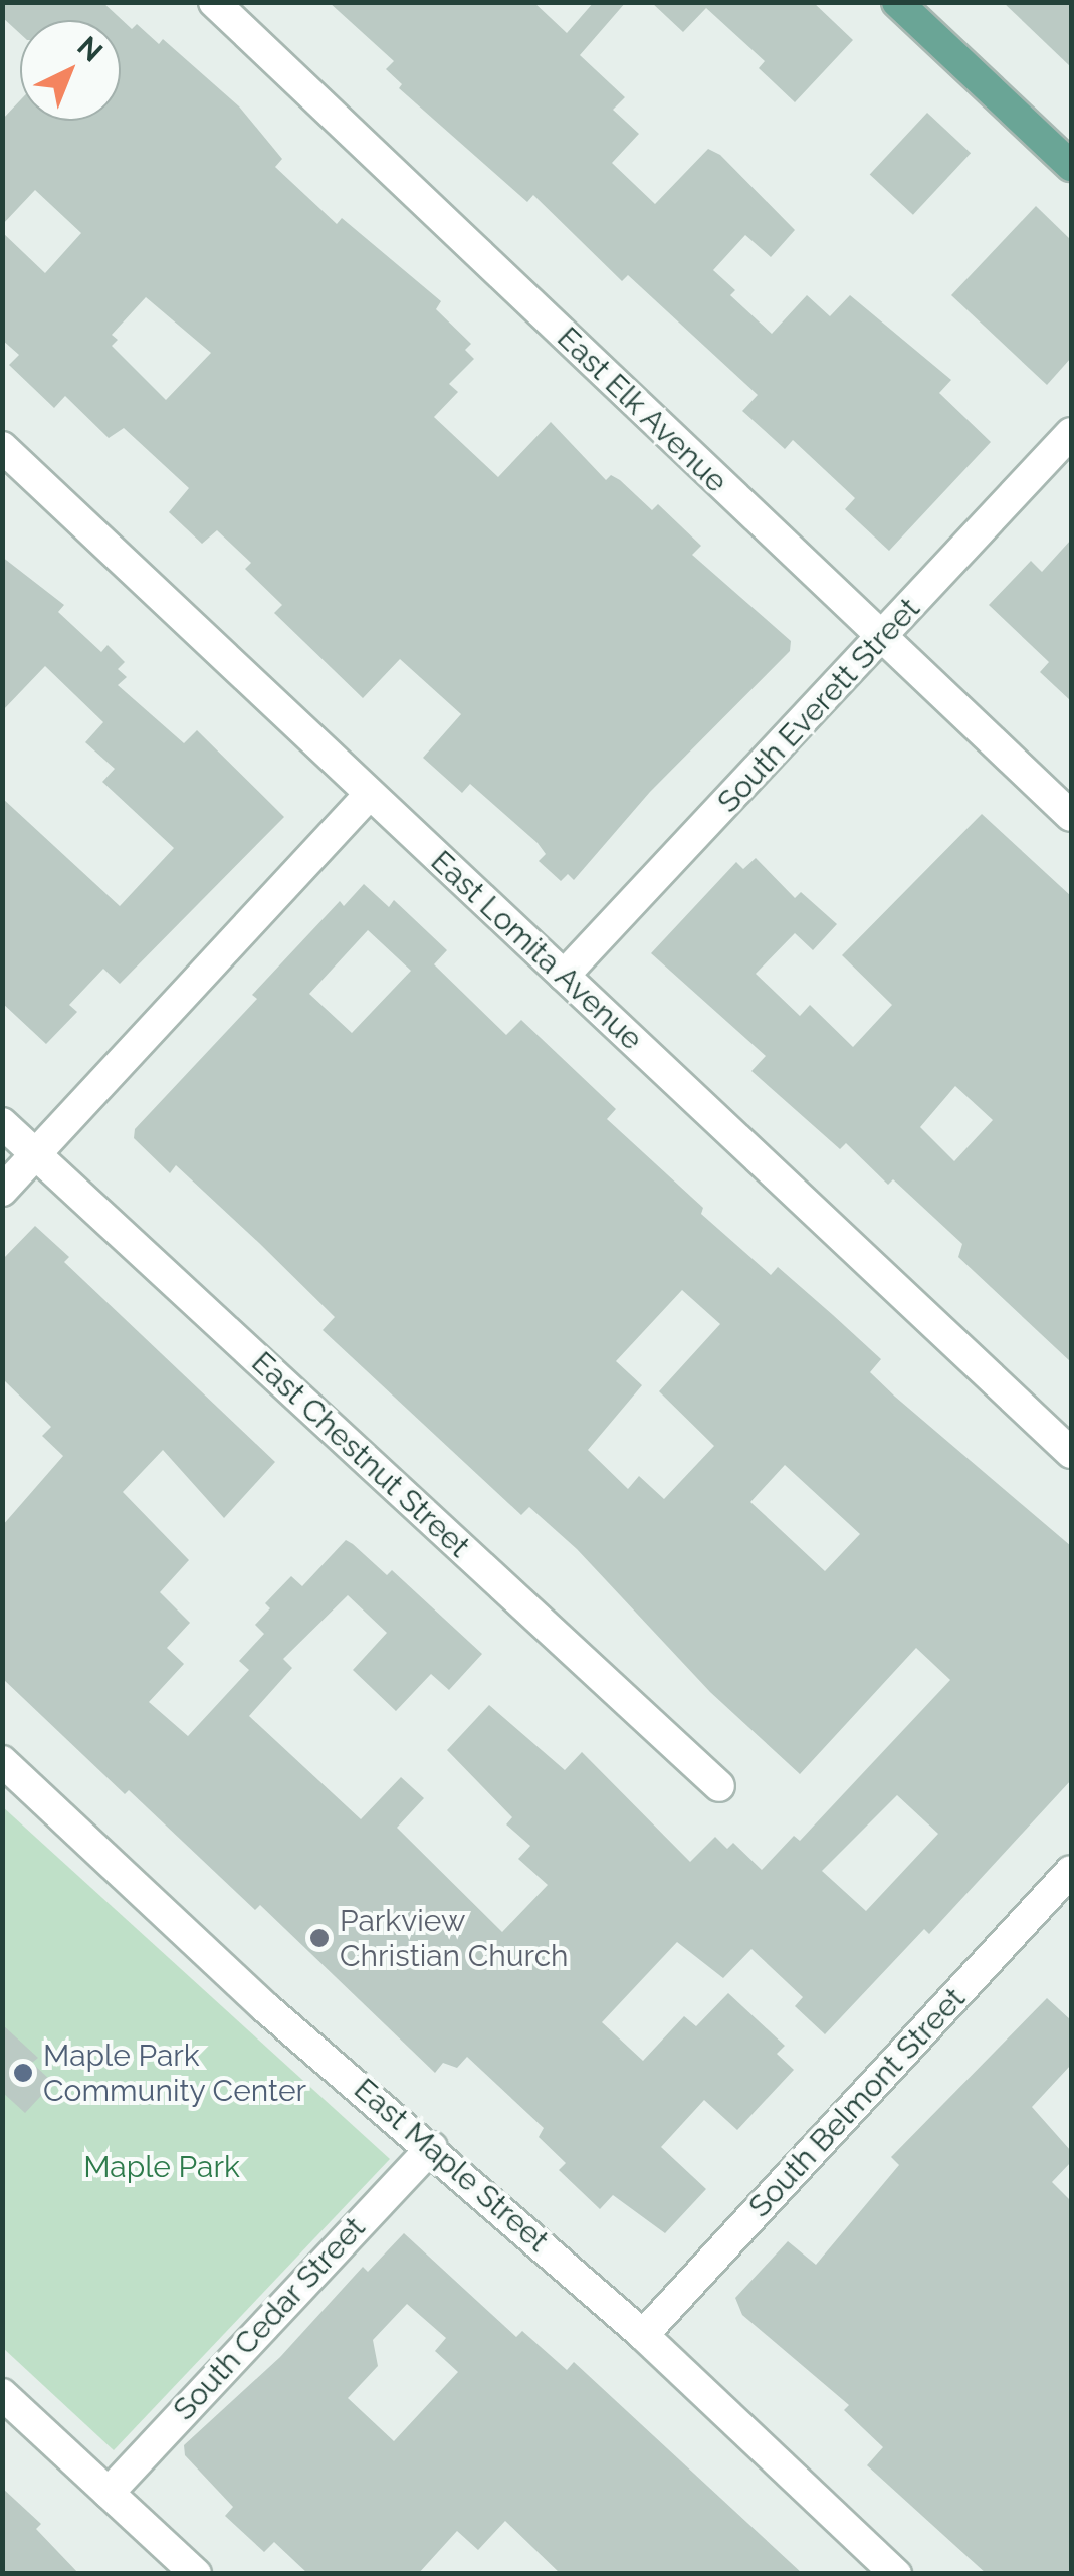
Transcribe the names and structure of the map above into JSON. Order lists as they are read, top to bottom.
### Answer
{
  "streets": {
    "street": [
      "East Elk Avenue",
      "South Everett Street",
      "East Lomita Avenue",
      "East Chestnut Street",
      "South Belmont Street",
      "East Maple Street",
      "South Cedar Street"
    ]
  },
  "crossings": [
    ["East Elk Avenue", "South Everett Street"],
    ["South Everett Street", "East Lomita Avenue"],
    ["South Belmont Street", "East Maple Street"],
    ["East Maple Street", "South Cedar Street"]
  ],
  "parks": ["Maple Park"],
  "places": ["Parkview Christian Church", "Maple Park Community Center"],
  "north": "top right"
}
